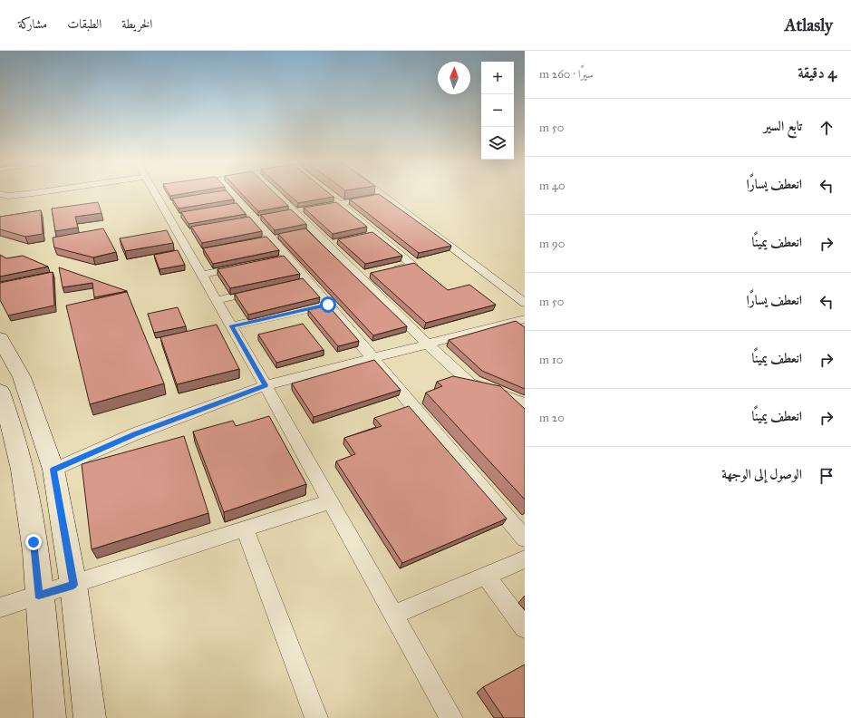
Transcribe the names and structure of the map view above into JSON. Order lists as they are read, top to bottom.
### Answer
{
  "north": "top",
  "page": {
    "header": "Atlasly",
    "nav": ["الخريطة", "الطبقات", "مشاركة"],
    "heading": ["4 دقيقة", "سيرًا · 260 m"],
    "map_buttons": ["+", "−"],
    "list": [
      ["تابع السير", "50 m"],
      ["انعطف يسارًا", "40 m"],
      ["انعطف يمينًا", "90 m"],
      ["انعطف يسارًا", "50 m"],
      ["انعطف يمينًا", "10 m"],
      ["انعطف يمينًا", "20 m"],
      "الوصول إلى الوجهة"
    ]
  }
}
